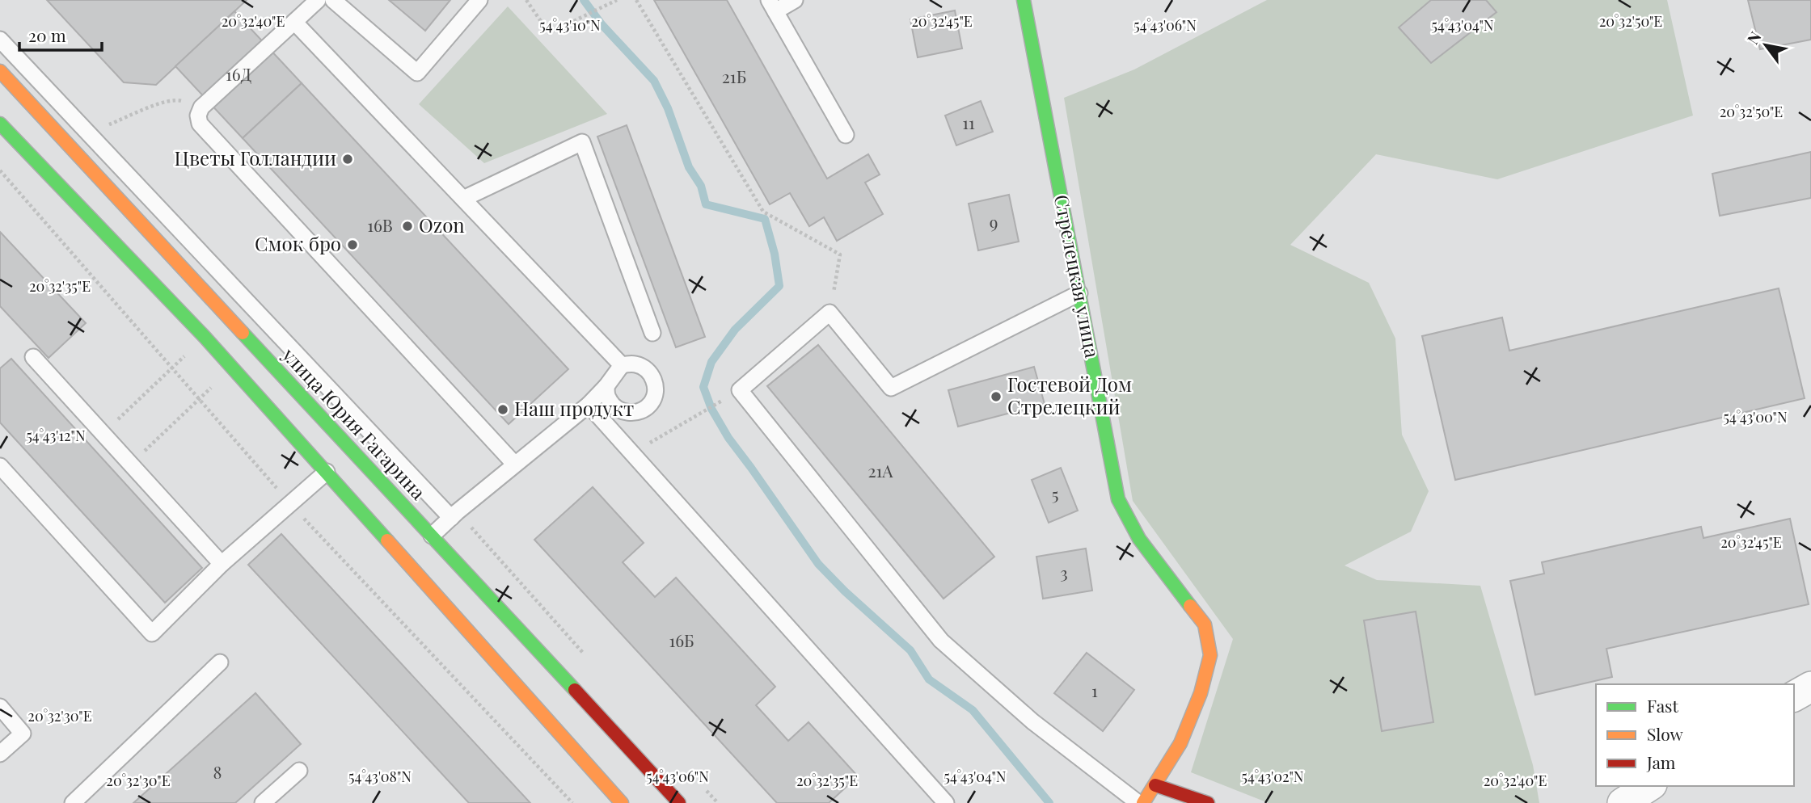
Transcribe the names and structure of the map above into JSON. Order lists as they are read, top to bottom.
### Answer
{
  "streets": {
    "main road": ["Стрелецкая улица", "улица Юрия Гагарина"]
  },
  "places": [
    "Цветы Голландии",
    "Ozon",
    "Смок бро",
    "Гостевой Дом Стрелецкий",
    "Наш продукт"
  ],
  "house_numbers": [
    "16Д",
    "21Б",
    "11",
    "9",
    "16В",
    "21А",
    "5",
    "3",
    "16Б",
    "1",
    "8"
  ],
  "legend": ["Fast", "Slow", "Jam"],
  "scale_bar": "20 m",
  "north": "top left",
  "coordinates": [
    "20°32'50\"E",
    "20°32'45\"E",
    "20°32'40\"E",
    "54°43'10\"N",
    "54°43'06\"N",
    "54°43'04\"N",
    "20°32'35\"E",
    "54°43'00\"N",
    "54°43'12\"N",
    "20°32'30\"E",
    "54°43'08\"N",
    "54°43'02\"N"
  ]
}
